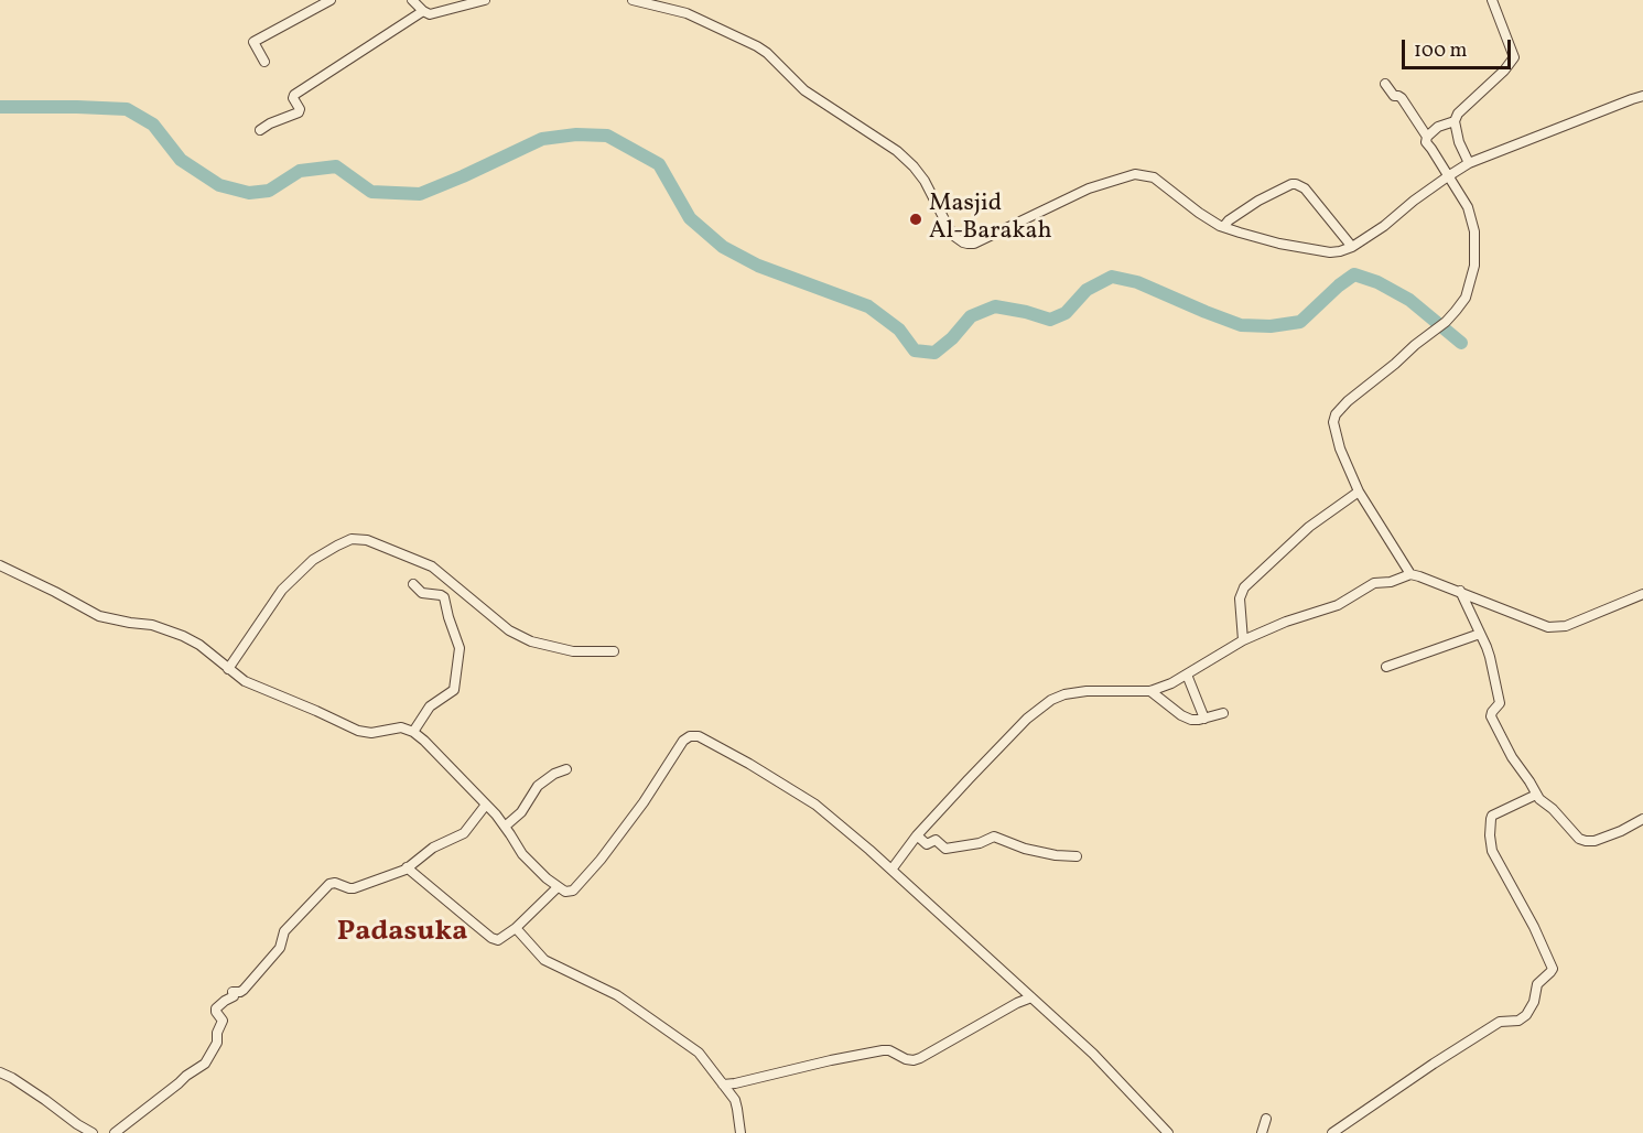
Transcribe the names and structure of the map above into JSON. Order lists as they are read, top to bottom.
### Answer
{
  "districts": ["Padasuka"],
  "places": ["Masjid Al-Barakah"],
  "scale_bar": "100 m"
}
